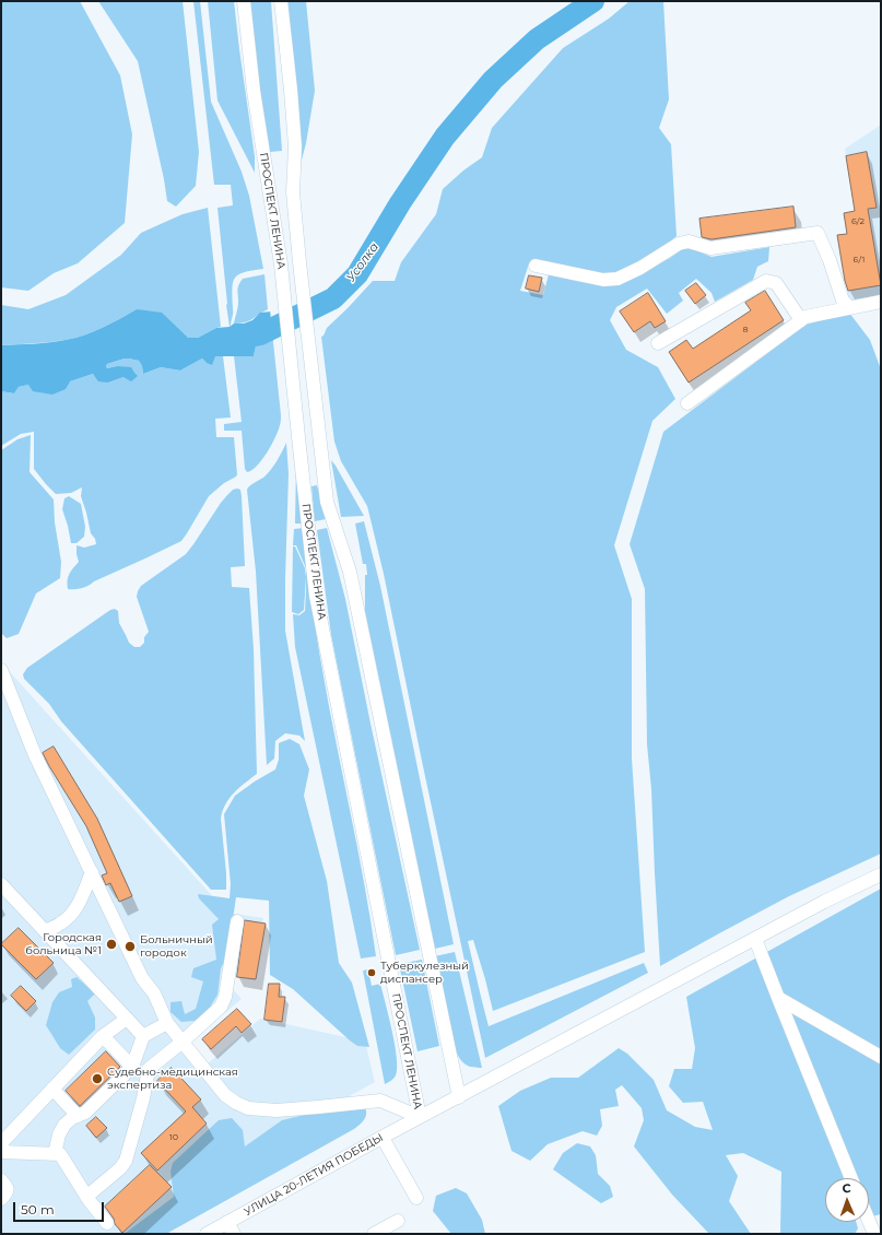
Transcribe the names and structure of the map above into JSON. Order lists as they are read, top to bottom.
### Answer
{
  "streets": {
    "street": ["ПРОСПЕКТ ЛЕНИНА", "УЛИЦА 20-ЛЕТИЯ ПОБЕДЫ"]
  },
  "crossings": [
    ["ПРОСПЕКТ ЛЕНИНА", "УЛИЦА 20-ЛЕТИЯ ПОБЕДЫ"]
  ],
  "water": ["Усолка"],
  "places": [
    "Городская больница №1",
    "Больничный городок",
    "Туберкулезный диспансер",
    "Судебно-медицинская экспертиза"
  ],
  "house_numbers": [
    "6/2",
    "6/1",
    "8",
    "10"
  ],
  "scale_bar": "50 m",
  "north": "top"
}
